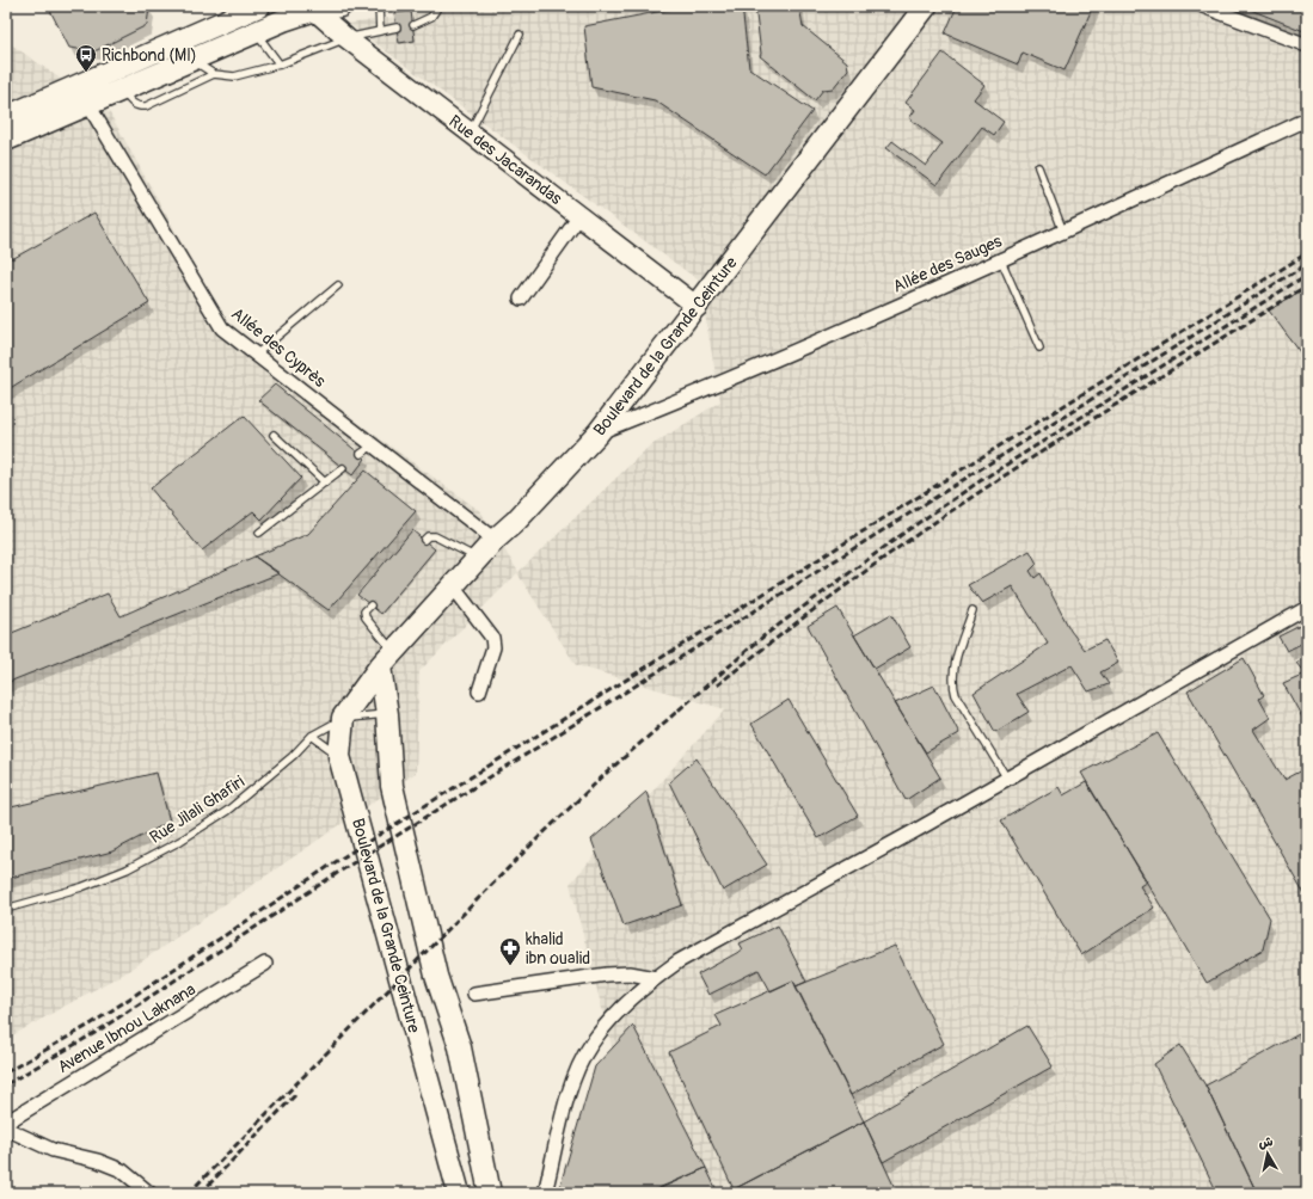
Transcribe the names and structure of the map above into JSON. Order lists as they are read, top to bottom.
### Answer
{
  "streets": {
    "main road": ["Boulevard de la Grande Ceinture"],
    "street": [
      "Rue des Jacarandas",
      "Allée des Sauges",
      "Allée des Cyprès",
      "Avenue Ibnou Laknana"
    ],
    "lane": ["Rue Jilali Ghafiri"]
  },
  "crossings": [
    ["Rue des Jacarandas", "Boulevard de la Grande Ceinture"],
    ["Allée des Sauges", "Boulevard de la Grande Ceinture"],
    ["Boulevard de la Grande Ceinture", "Allée des Cyprès"],
    ["Boulevard de la Grande Ceinture", "Rue Jilali Ghafiri"]
  ],
  "places": {
    "bus stop": ["Richbond (MI)"],
    "pharmacy": ["khalid ibn oualid"]
  },
  "north": "top"
}
